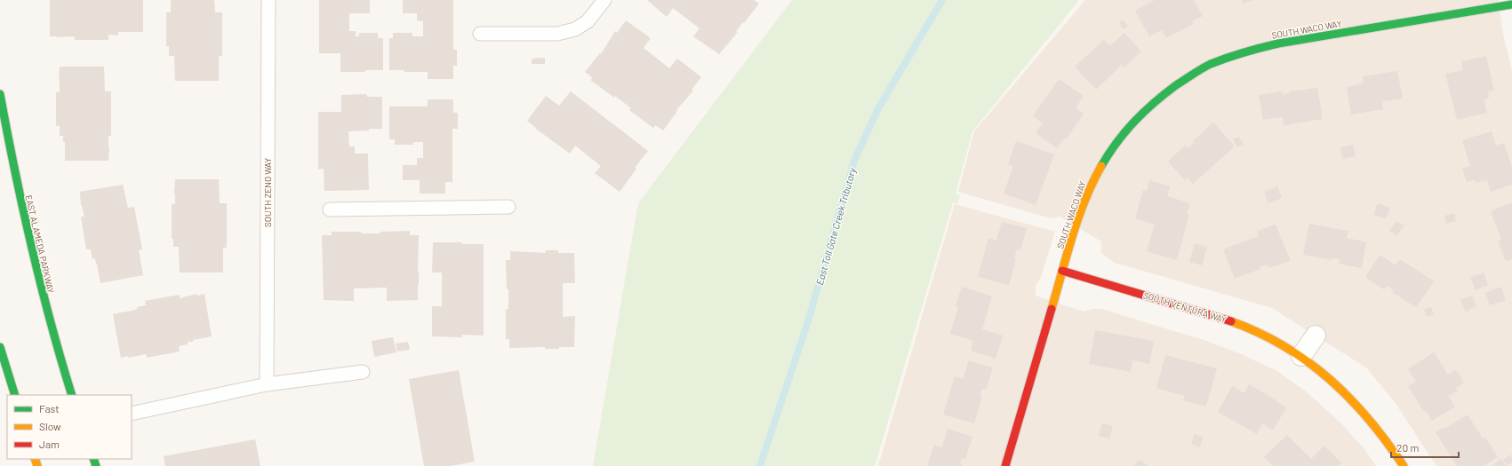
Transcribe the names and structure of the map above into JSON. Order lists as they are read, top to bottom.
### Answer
{
  "streets": {
    "street": ["SOUTH WACO WAY", "EAST ALAMEDA PARKWAY", "SOUTH VENTURA WAY"],
    "lane": ["SOUTH ZENO WAY"]
  },
  "crossings": [
    ["SOUTH WACO WAY", "SOUTH VENTURA WAY"]
  ],
  "water": ["East Toll Gate Creek Tributary"],
  "legend": ["Fast", "Slow", "Jam"],
  "scale_bar": "20 m"
}
